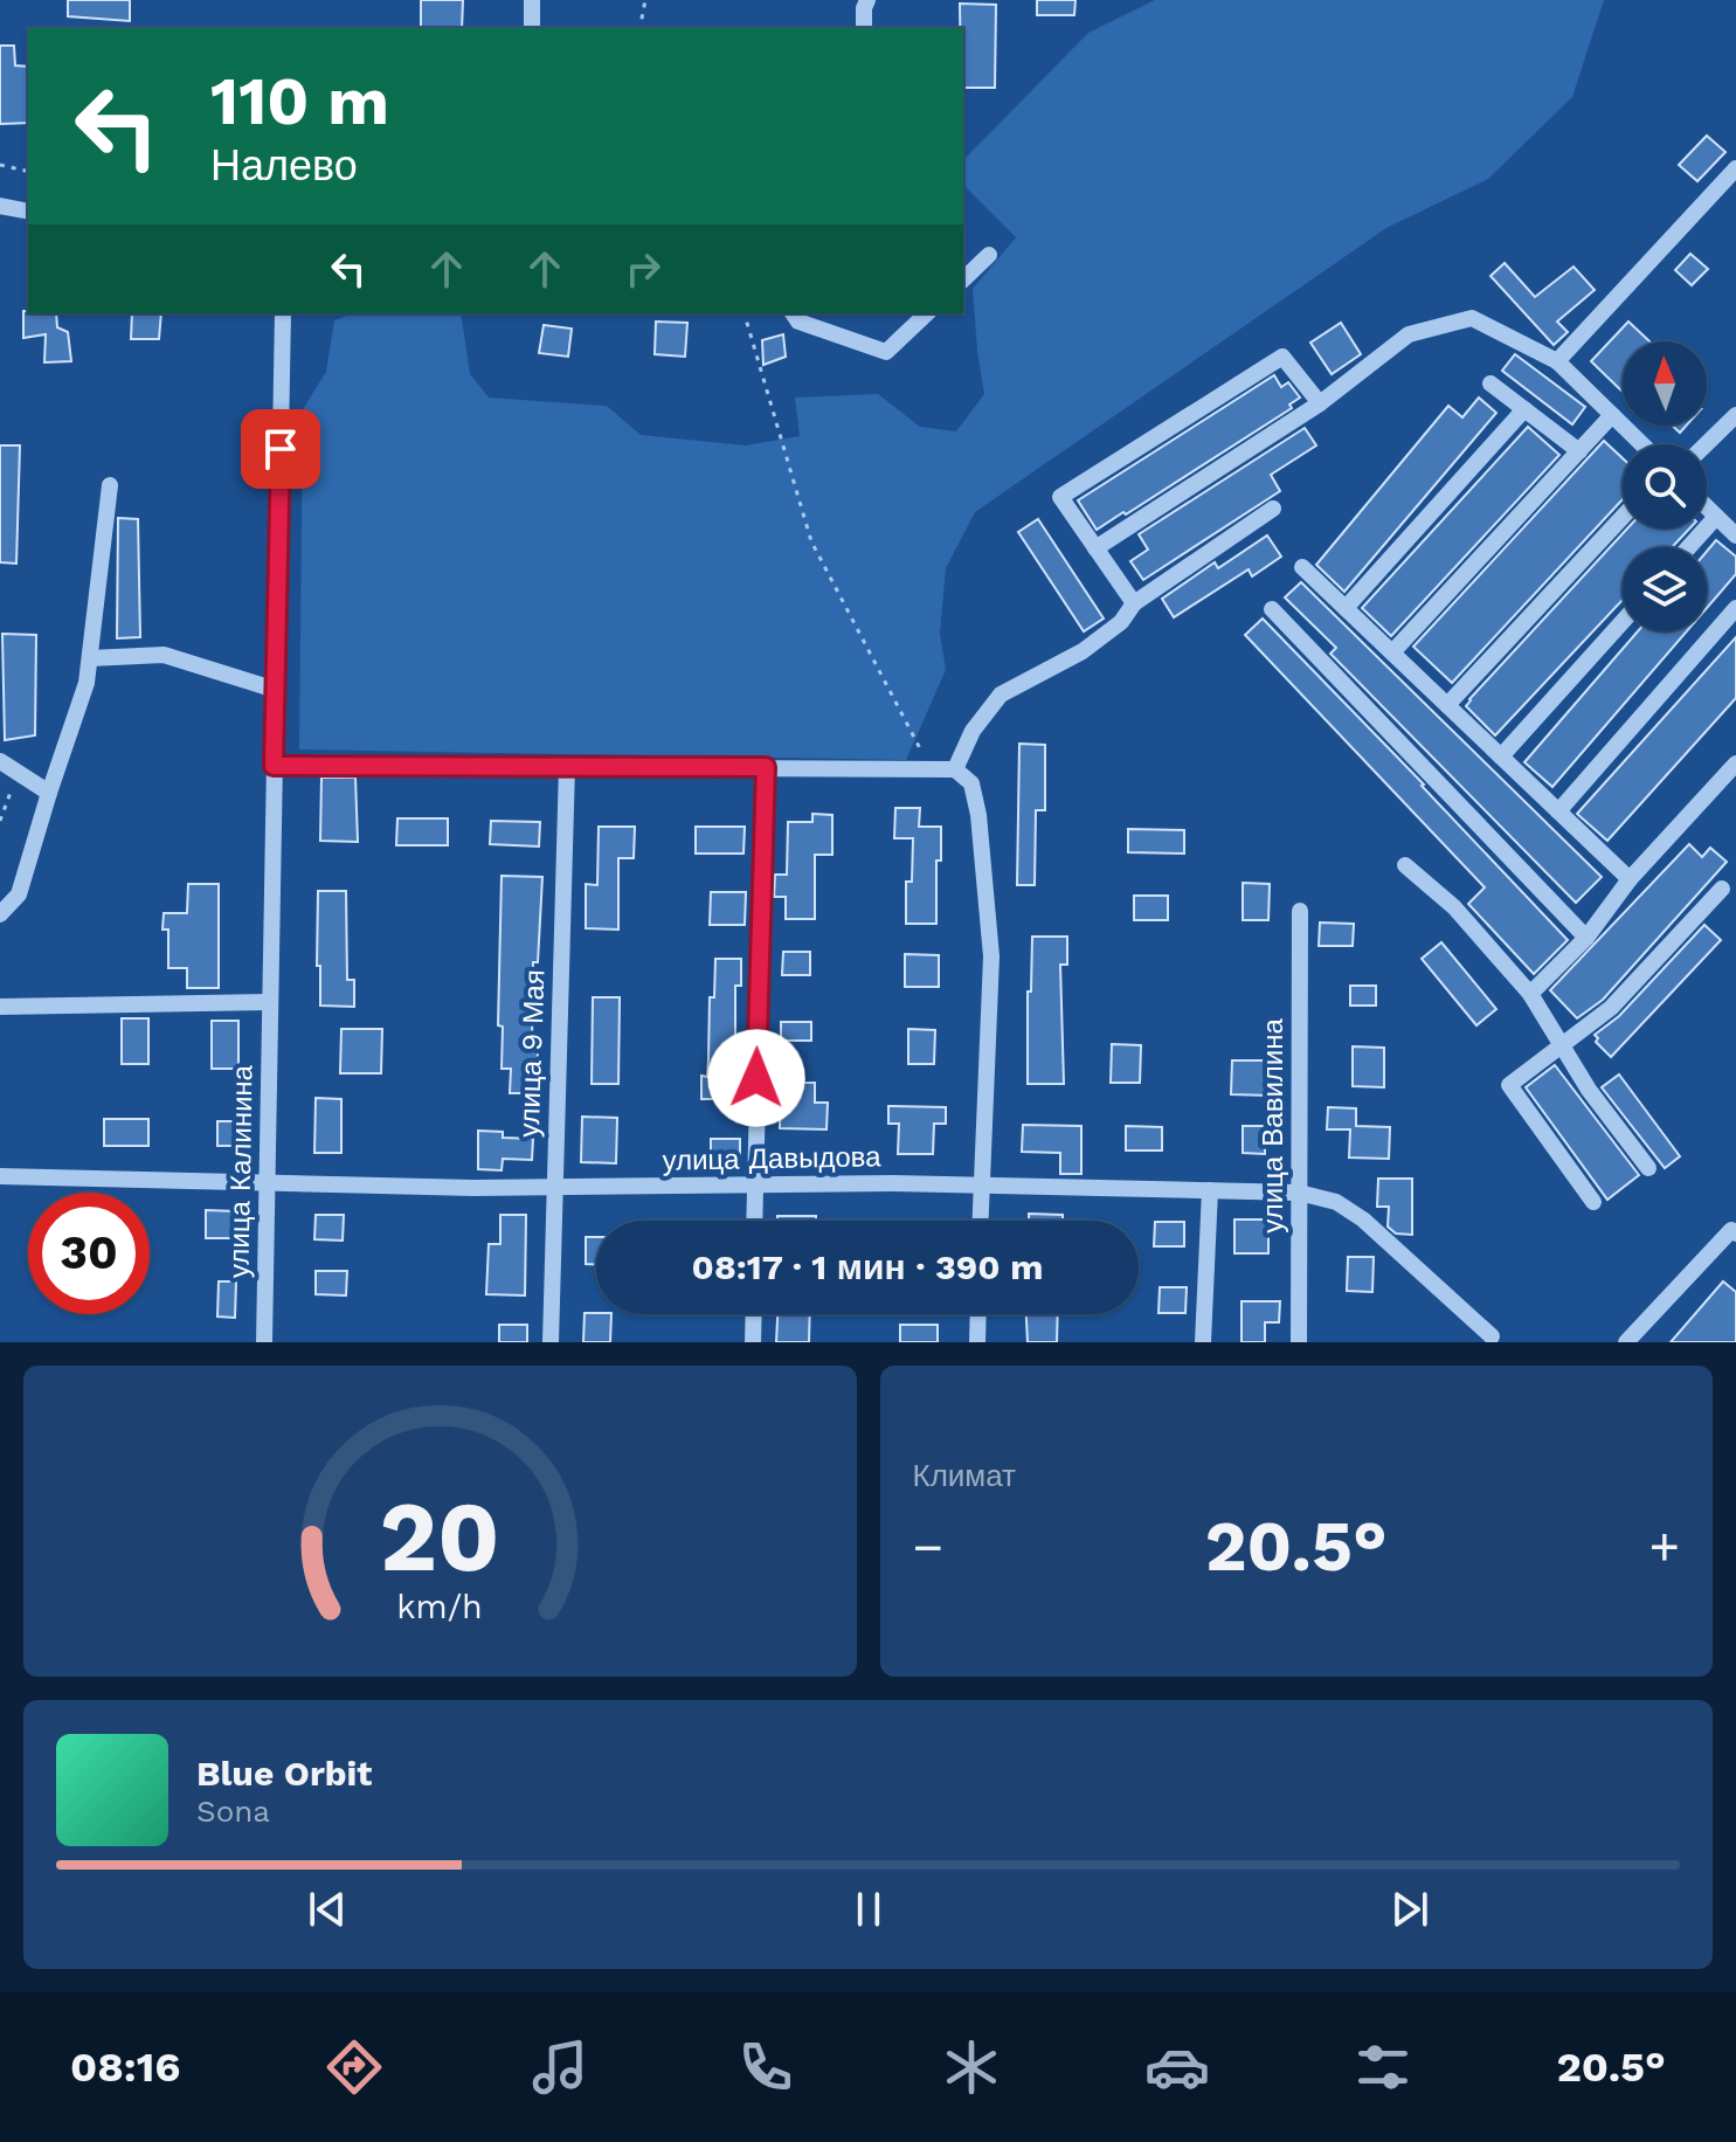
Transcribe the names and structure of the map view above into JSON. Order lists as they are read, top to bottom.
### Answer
{
  "streets": {
    "street": [
      "улица 9 Мая",
      "улица Вавилина",
      "улица Давыдова",
      "улица Калинина"
    ]
  },
  "crossings": [
    ["улица 9 Мая", "улица Давыдова"],
    ["улица Вавилина", "улица Давыдова"],
    ["улица Давыдова", "улица Калинина"]
  ],
  "north": "top",
  "page": {
    "turn": ["110 m", "Налево"],
    "limit": "30",
    "trip": "08:17 · 1 мин · 390 m",
    "tile": "Климат",
    "heat": ["−", "20.5°", "+"],
    "song": ["Blue Orbit", "Sona"],
    "tabs": ["08:16", "20.5°"],
    "gauge": ["20", "km/h"]
  }
}
